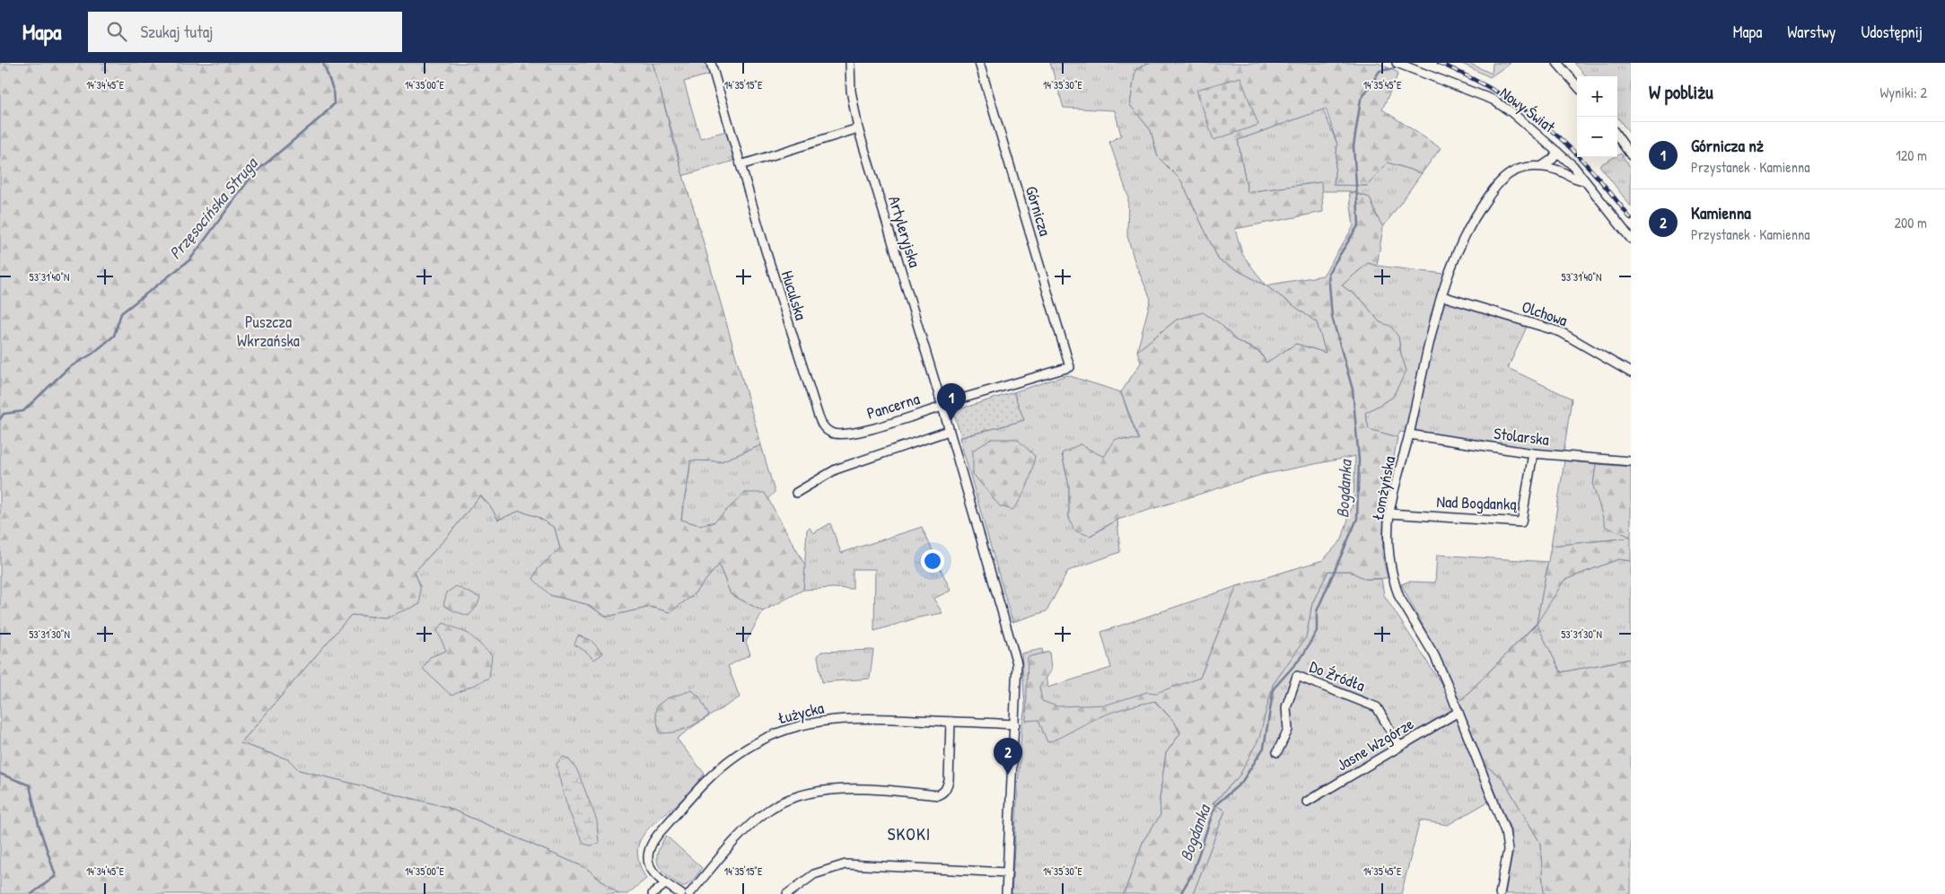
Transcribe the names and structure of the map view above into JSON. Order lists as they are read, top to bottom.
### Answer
{
  "streets": {
    "street": [
      "Nowy Świat",
      "Górnicza",
      "Artyleryjska",
      "Huculska",
      "Olchowa",
      "Pancerna",
      "Stolarska",
      "Łomżyńska",
      "Nad Bogdanką",
      "Do Źródła",
      "Łużycka",
      "Jasne Wzgórze"
    ]
  },
  "crossings": [
    ["Nowy Świat", "Łomżyńska"],
    ["Górnicza", "Pancerna"],
    ["Artyleryjska", "Pancerna"],
    ["Artyleryjska", "Łużycka"],
    ["Huculska", "Pancerna"],
    ["Olchowa", "Łomżyńska"],
    ["Stolarska", "Łomżyńska"],
    ["Stolarska", "Nad Bogdanką"],
    ["Łomżyńska", "Nad Bogdanką"],
    ["Łomżyńska", "Jasne Wzgórze"],
    ["Do Źródła", "Jasne Wzgórze"]
  ],
  "districts": ["SKOKI"],
  "water": ["Przęsocińska Struga", "Bogdanka"],
  "parks": ["Puszcza Wkrzańska"],
  "page": {
    "header": "Mapa",
    "search": "Szukaj tutaj",
    "nav": ["Mapa", "Warstwy", "Udostępnij"],
    "heading": ["W pobliżu", "Wyniki: 2"],
    "map_buttons": ["+", "−"],
    "list": [
      {
        "mark": "1",
        "name": "Górnicza nż",
        "note": "Przystanek · Kamienna",
        "value": "120 m"
      },
      {
        "mark": "2",
        "name": "Kamienna",
        "note": "Przystanek · Kamienna",
        "value": "200 m"
      }
    ],
    "pins": ["1", "2"]
  },
  "coordinates": [
    "14°34'45\"E",
    "14°35'00\"E",
    "14°35'15\"E",
    "14°35'30\"E",
    "14°35'45\"E",
    "53°31'40\"N",
    "53°31'30\"N"
  ]
}
